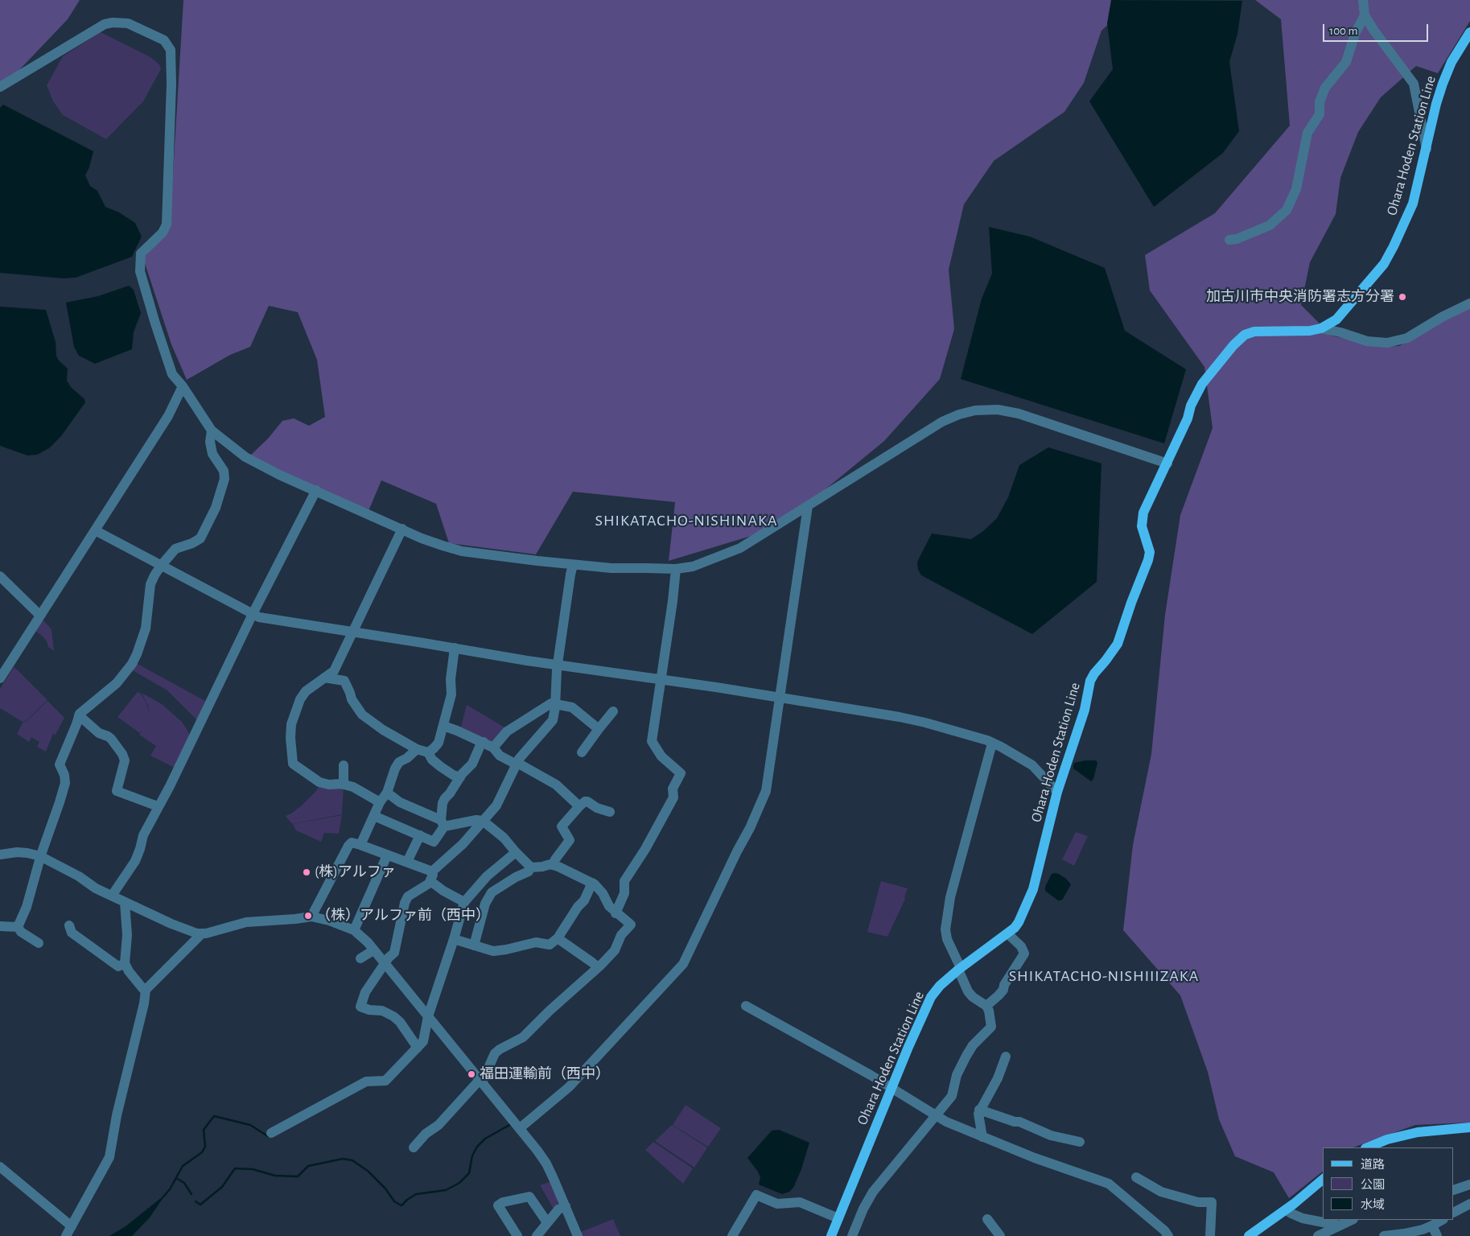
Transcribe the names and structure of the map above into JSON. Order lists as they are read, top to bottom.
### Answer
{
  "streets": {
    "main road": ["Ohara Hoden Station Line"]
  },
  "districts": ["SHIKATACHO-NISHINAKA", "SHIKATACHO-NISHIIIZAKA"],
  "places": [
    "加古川市中央消防署志方分署",
    "(株)アルファ",
    "（株）アルファ前（西中）",
    "福田運輸前（西中）"
  ],
  "legend": ["道路", "公園", "水域"],
  "scale_bar": "100 m"
}
